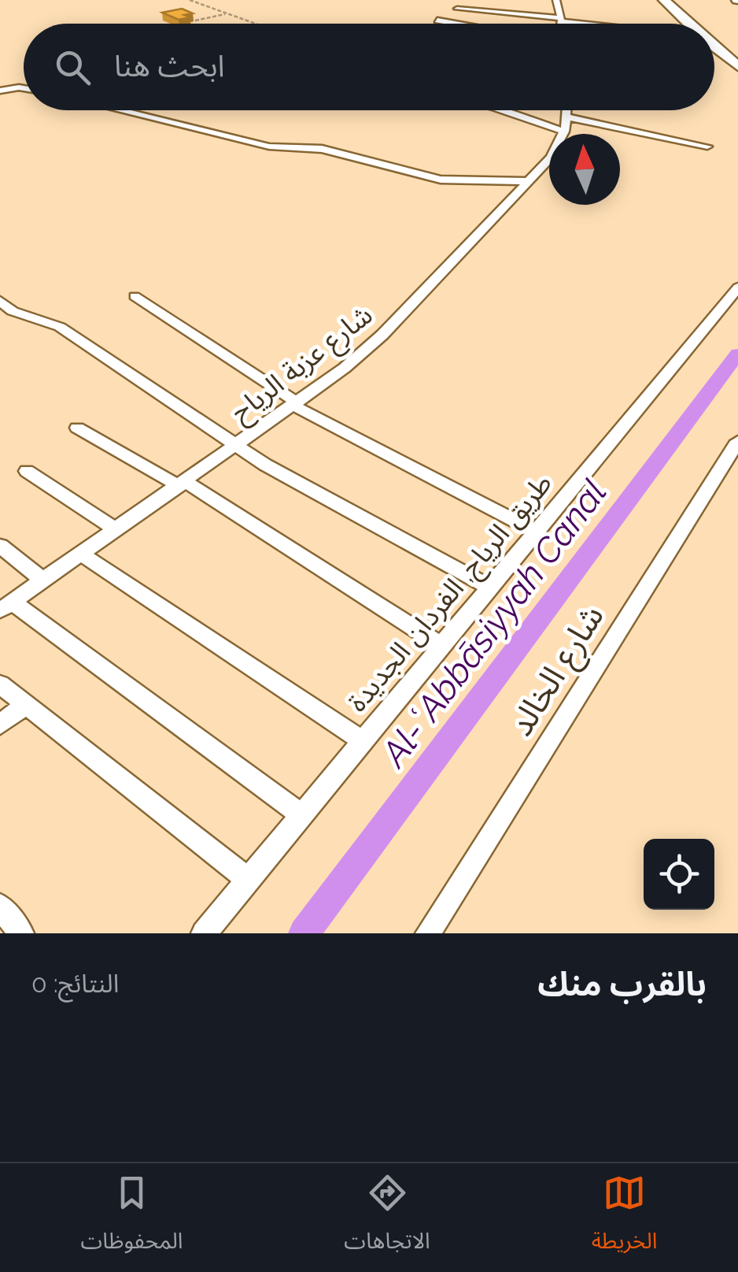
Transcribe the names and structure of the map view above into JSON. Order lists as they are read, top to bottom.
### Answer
{
  "streets": {
    "street": ["شارع عزبة الرياح", "طريق الرياح, الفردان الجديدة", "شارع الخالد"]
  },
  "water": ["Al-ʿAbbāsiyyah Canal"],
  "north": "top",
  "page": {
    "search": "ابحث هنا",
    "heading": ["بالقرب منك", "النتائج: 0"],
    "nav": ["الخريطة", "الاتجاهات", "المحفوظات"]
  }
}
